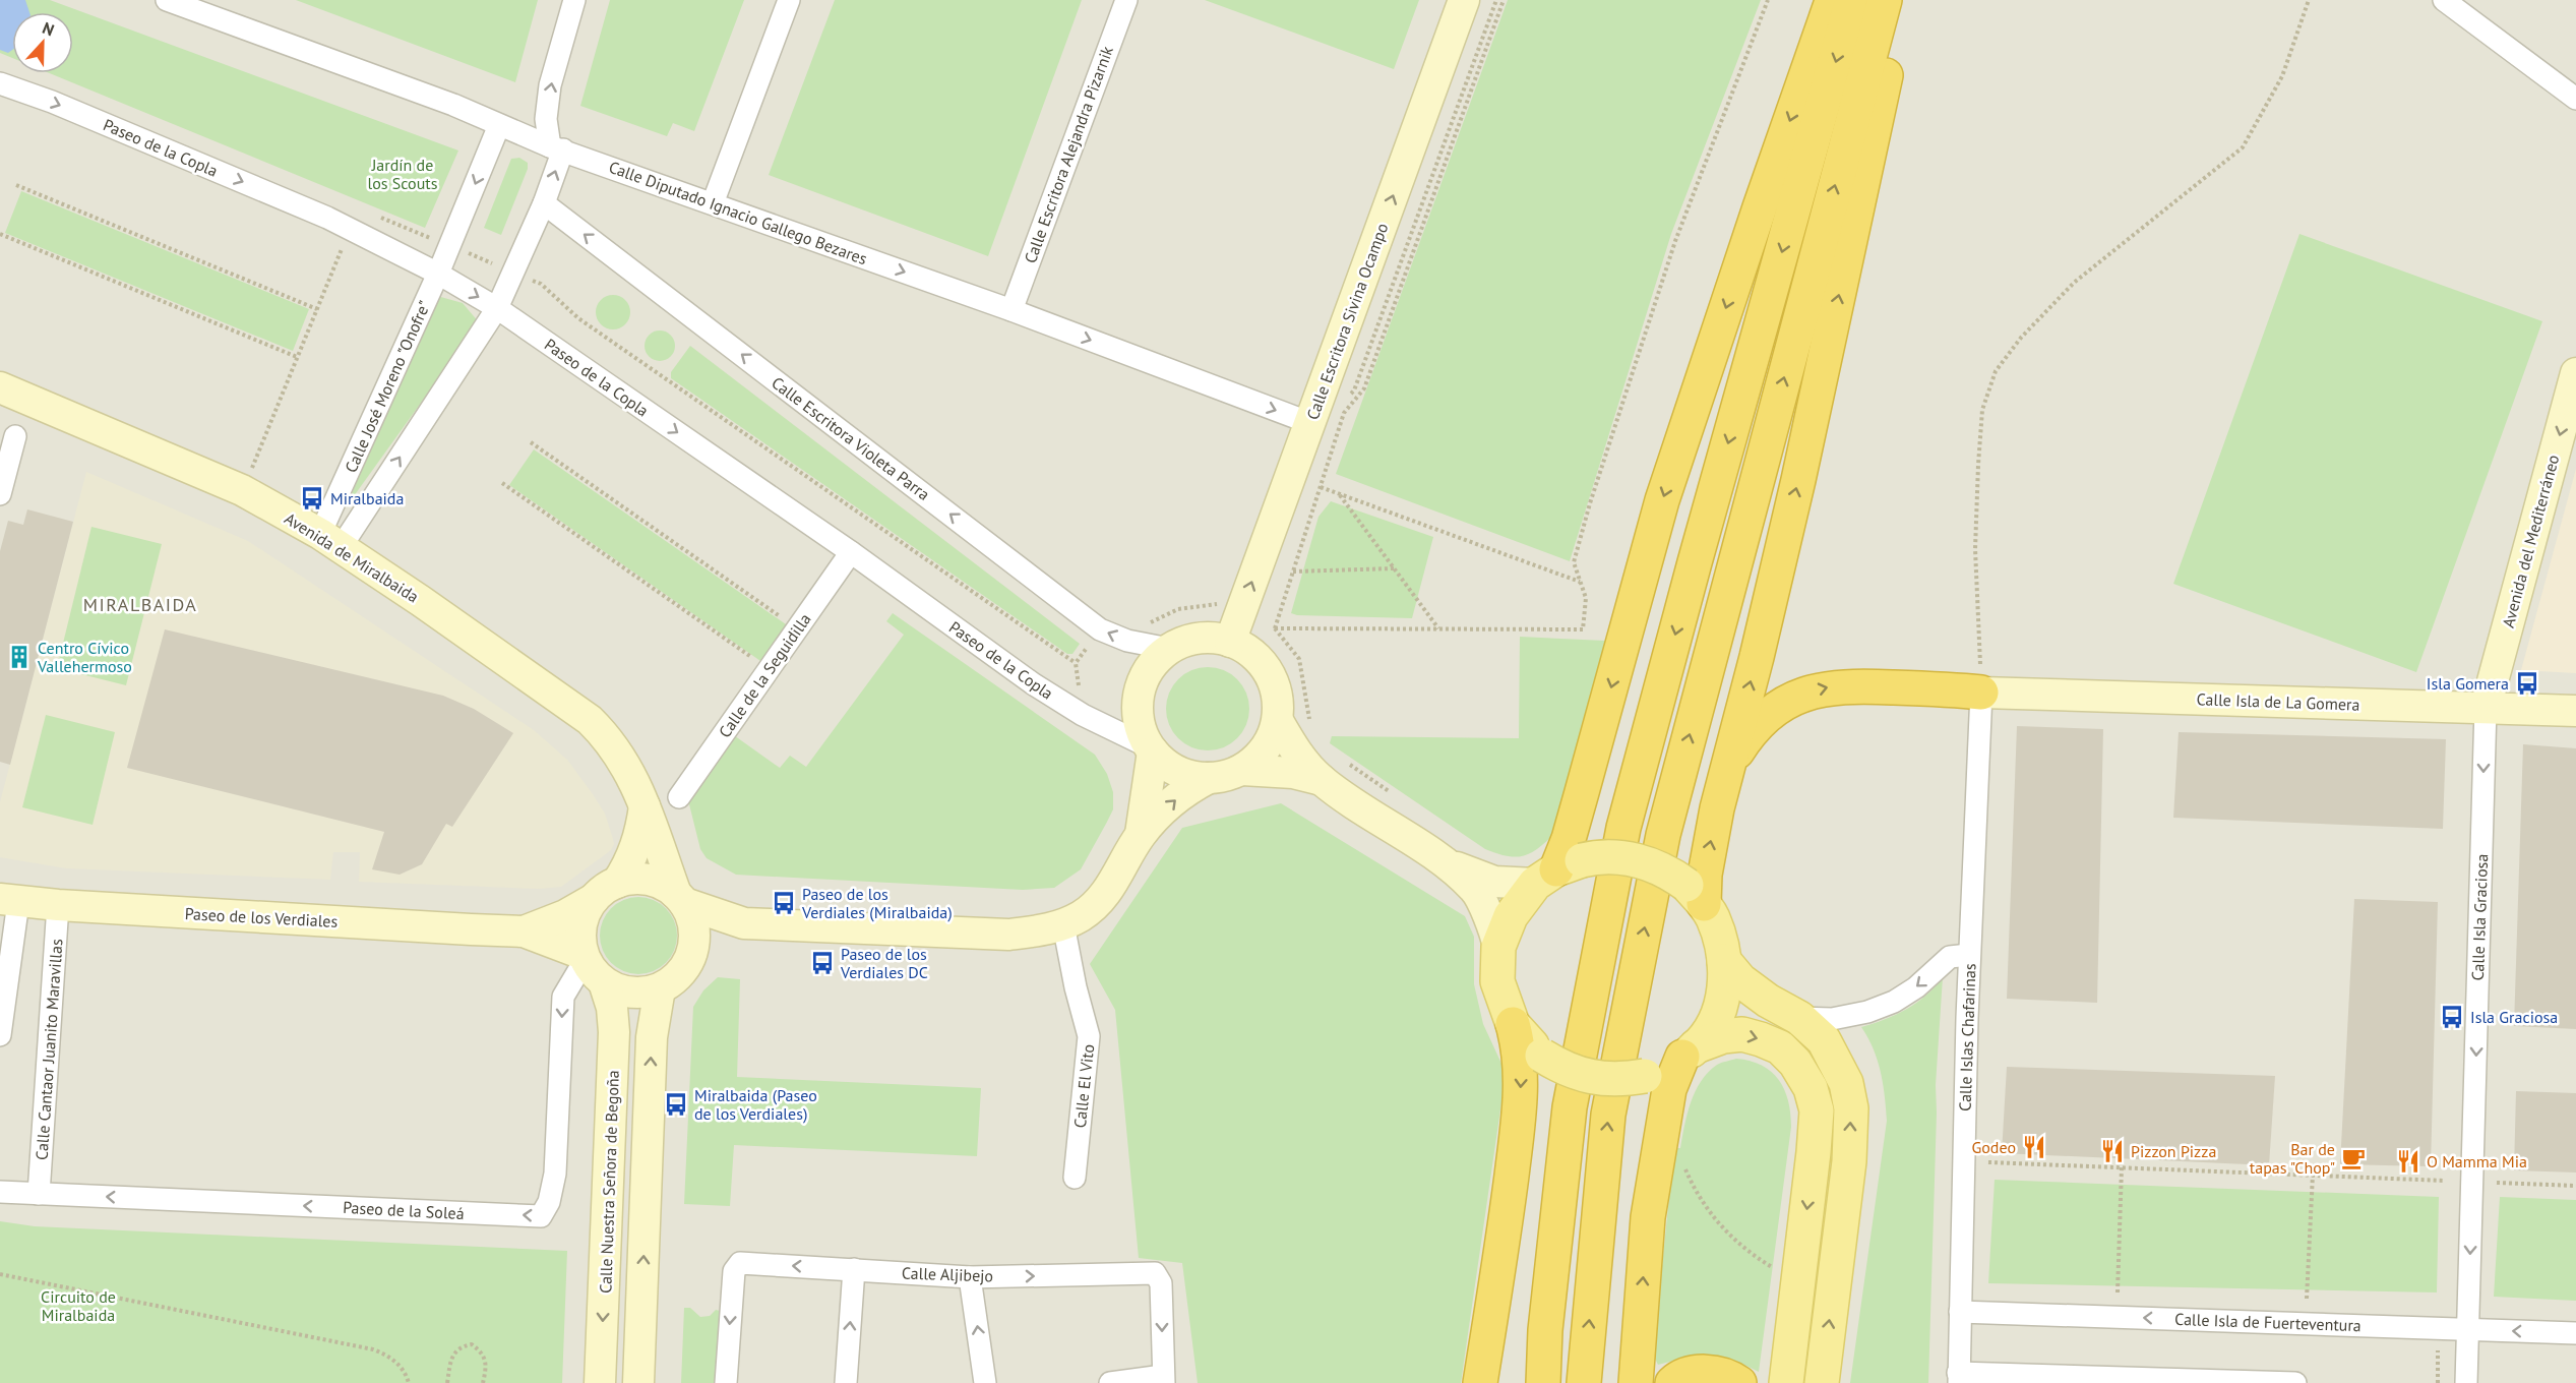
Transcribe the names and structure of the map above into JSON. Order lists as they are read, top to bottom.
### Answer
{
  "streets": {
    "street": [
      "Paseo de la Copla",
      "Calle Escritora Alejandra Pizarnik",
      "Calle Diputado Ignacio Gallego Bezares",
      "Calle Escritora Sivina Ocampo",
      "Calle José Moreno \"Onofre\"",
      "Calle Escritora Violeta Parra",
      "Avenida del Mediterráneo",
      "Avenida de Miralbaida",
      "Calle de la Seguidilla",
      "Calle Isla de La Gomera",
      "Paseo de los Verdiales",
      "Calle Isla Graciosa",
      "Calle Islas Chafarinas",
      "Calle Cantaor Juanito Maravillas",
      "Calle El Vito",
      "Calle Nuestra Señora de Begoña",
      "Paseo de la Soleá",
      "Calle Aljibejo",
      "Calle Isla de Fuerteventura"
    ]
  },
  "crossings": [
    ["Paseo de la Copla", "Calle Escritora Sivina Ocampo"],
    ["Paseo de la Copla", "Calle José Moreno \"Onofre\""],
    ["Paseo de la Copla", "Calle Escritora Violeta Parra"],
    ["Paseo de la Copla", "Calle de la Seguidilla"],
    ["Calle Escritora Alejandra Pizarnik", "Calle Diputado Ignacio Gallego Bezares"],
    ["Calle Diputado Ignacio Gallego Bezares", "Calle Escritora Sivina Ocampo"],
    ["Calle Diputado Ignacio Gallego Bezares", "Calle José Moreno \"Onofre\""],
    ["Calle Escritora Sivina Ocampo", "Calle Escritora Violeta Parra"],
    ["Calle José Moreno \"Onofre\"", "Calle Escritora Violeta Parra"],
    ["Calle José Moreno \"Onofre\"", "Avenida de Miralbaida"],
    ["Avenida del Mediterráneo", "Calle Isla de La Gomera"],
    ["Avenida del Mediterráneo", "Calle Isla Graciosa"],
    ["Avenida de Miralbaida", "Paseo de los Verdiales"],
    ["Avenida de Miralbaida", "Calle Nuestra Señora de Begoña"],
    ["Avenida de Miralbaida", "Paseo de la Soleá"],
    ["Calle Isla de La Gomera", "Calle Isla Graciosa"],
    ["Calle Isla de La Gomera", "Calle Islas Chafarinas"],
    ["Paseo de los Verdiales", "Calle Cantaor Juanito Maravillas"],
    ["Paseo de los Verdiales", "Calle Nuestra Señora de Begoña"],
    ["Paseo de los Verdiales", "Paseo de la Soleá"],
    ["Calle Isla Graciosa", "Calle Isla de Fuerteventura"],
    ["Calle Islas Chafarinas", "Calle Isla de Fuerteventura"],
    ["Calle Cantaor Juanito Maravillas", "Paseo de la Soleá"],
    ["Calle Nuestra Señora de Begoña", "Paseo de la Soleá"]
  ],
  "one_way": [
    "Paseo de la Copla",
    "Calle Diputado Ignacio Gallego Bezares",
    "Calle Escritora Sivina Ocampo",
    "Calle Escritora Violeta Parra",
    "Avenida del Mediterráneo",
    "Calle Isla Graciosa"
  ],
  "districts": ["MIRALBAIDA"],
  "parks": ["Jardín de los Scouts", "Circuito de Miralbaida"],
  "places": {
    "bus stop": [
      "Miralbaida",
      "Isla Gomera",
      "Paseo de los Verdiales (Miralbaida)",
      "Paseo de los Verdiales DC",
      "Isla Graciosa",
      "Miralbaida (Paseo de los Verdiales)"
    ],
    "building": ["Centro Cívico Vallehermoso"],
    "restaurant": ["Godeo", "Pizzon Pizza", "O Mamma Mia"],
    "cafe": ["Bar de tapas \"Chop\""]
  },
  "north": "top"
}
